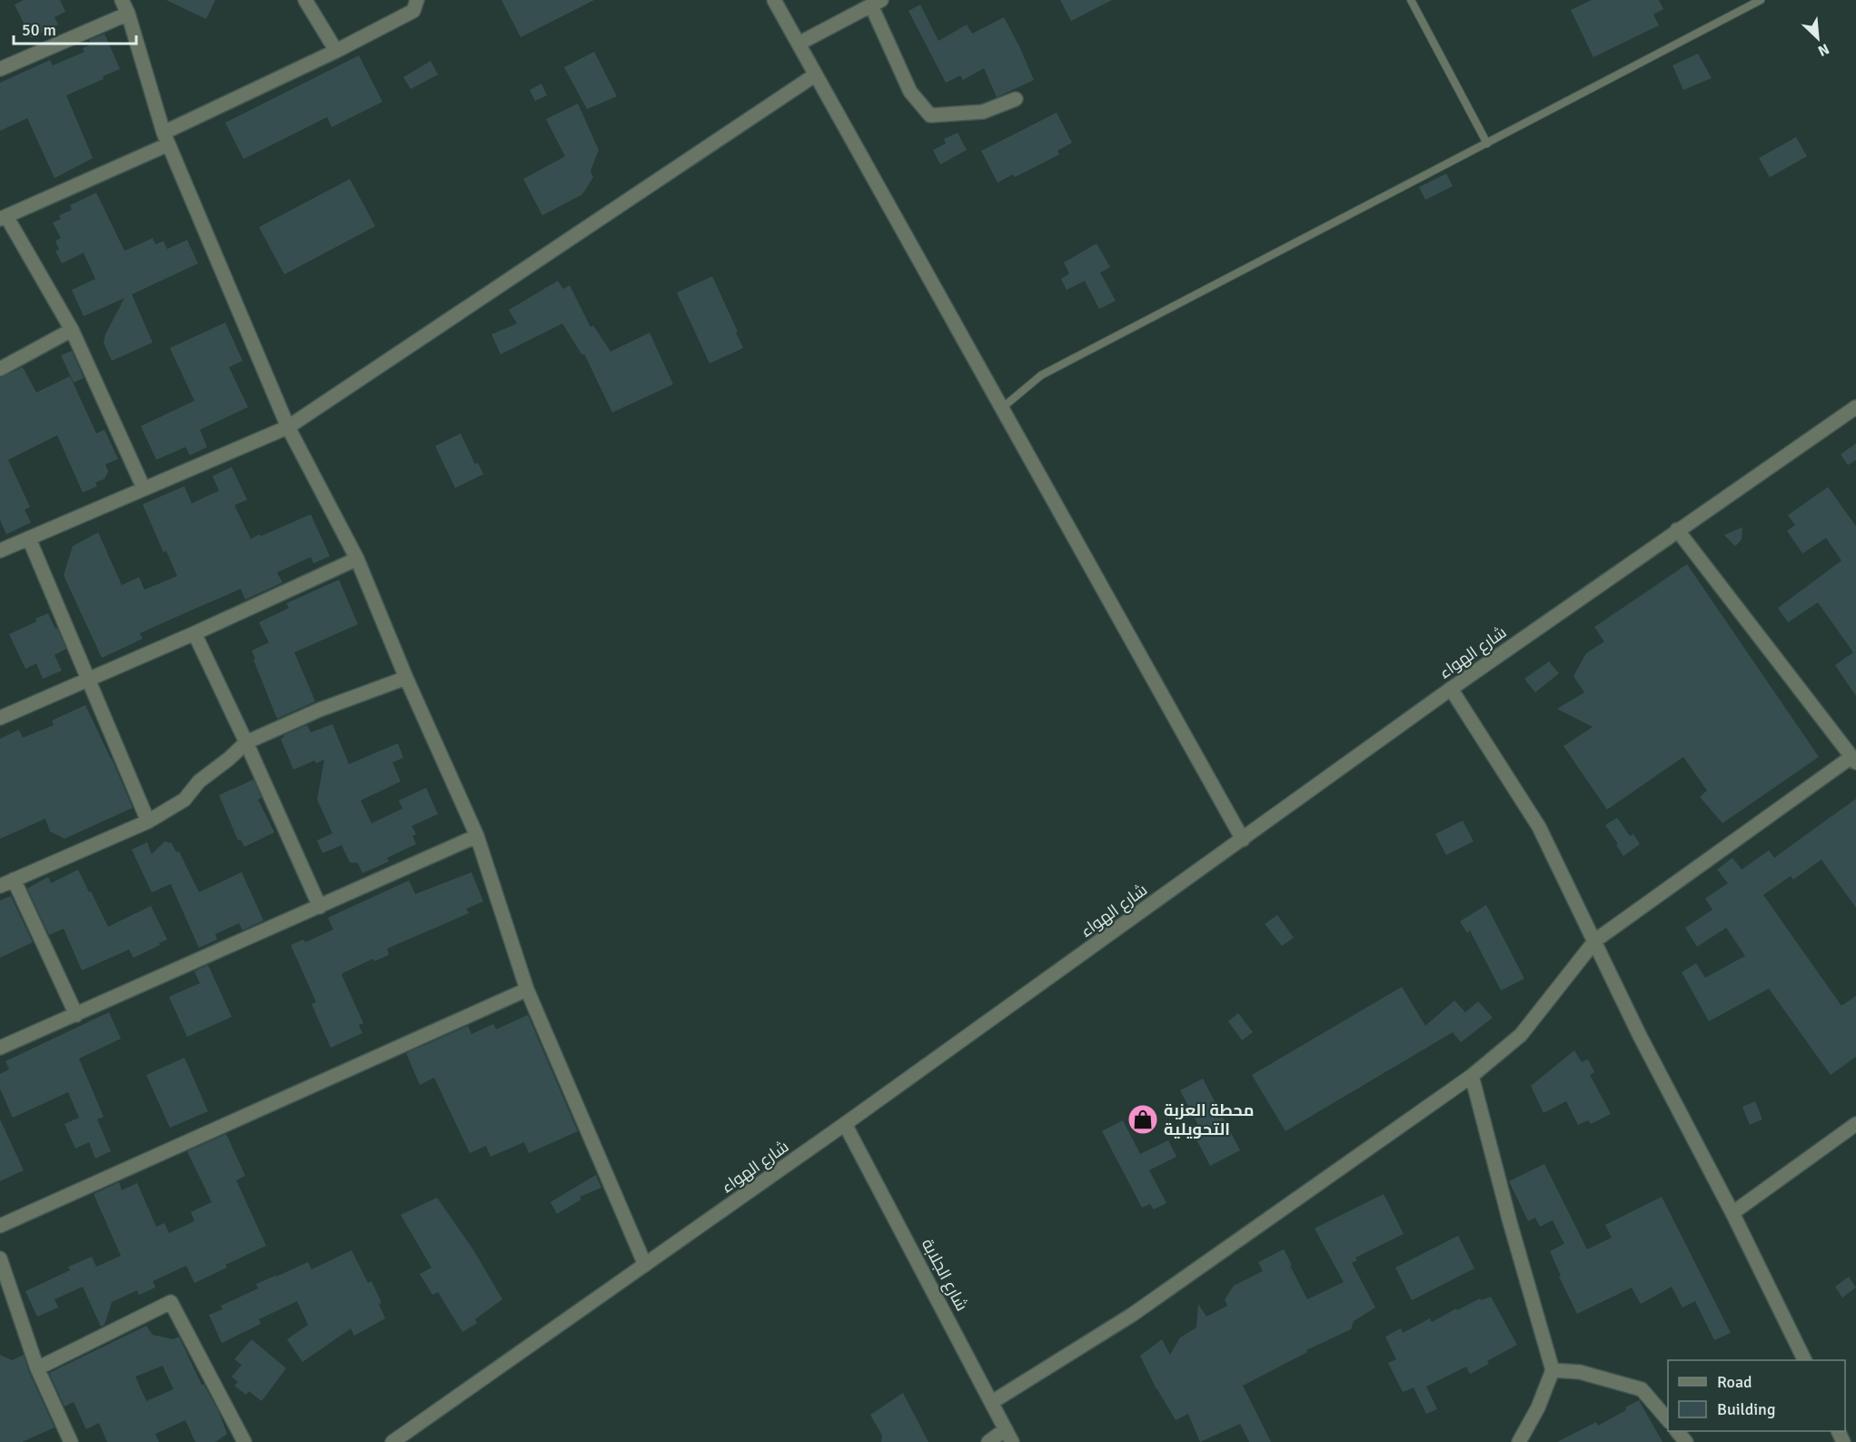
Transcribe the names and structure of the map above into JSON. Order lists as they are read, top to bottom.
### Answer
{
  "streets": {
    "street": ["شارع الهواء", "شارع الجلابة"]
  },
  "crossings": [
    ["شارع الهواء", "شارع الجلابة"]
  ],
  "places": {
    "shop": ["محطة العزبة التحويلية"]
  },
  "legend": ["Road", "Building"],
  "scale_bar": "50 m",
  "north": "bottom right"
}
